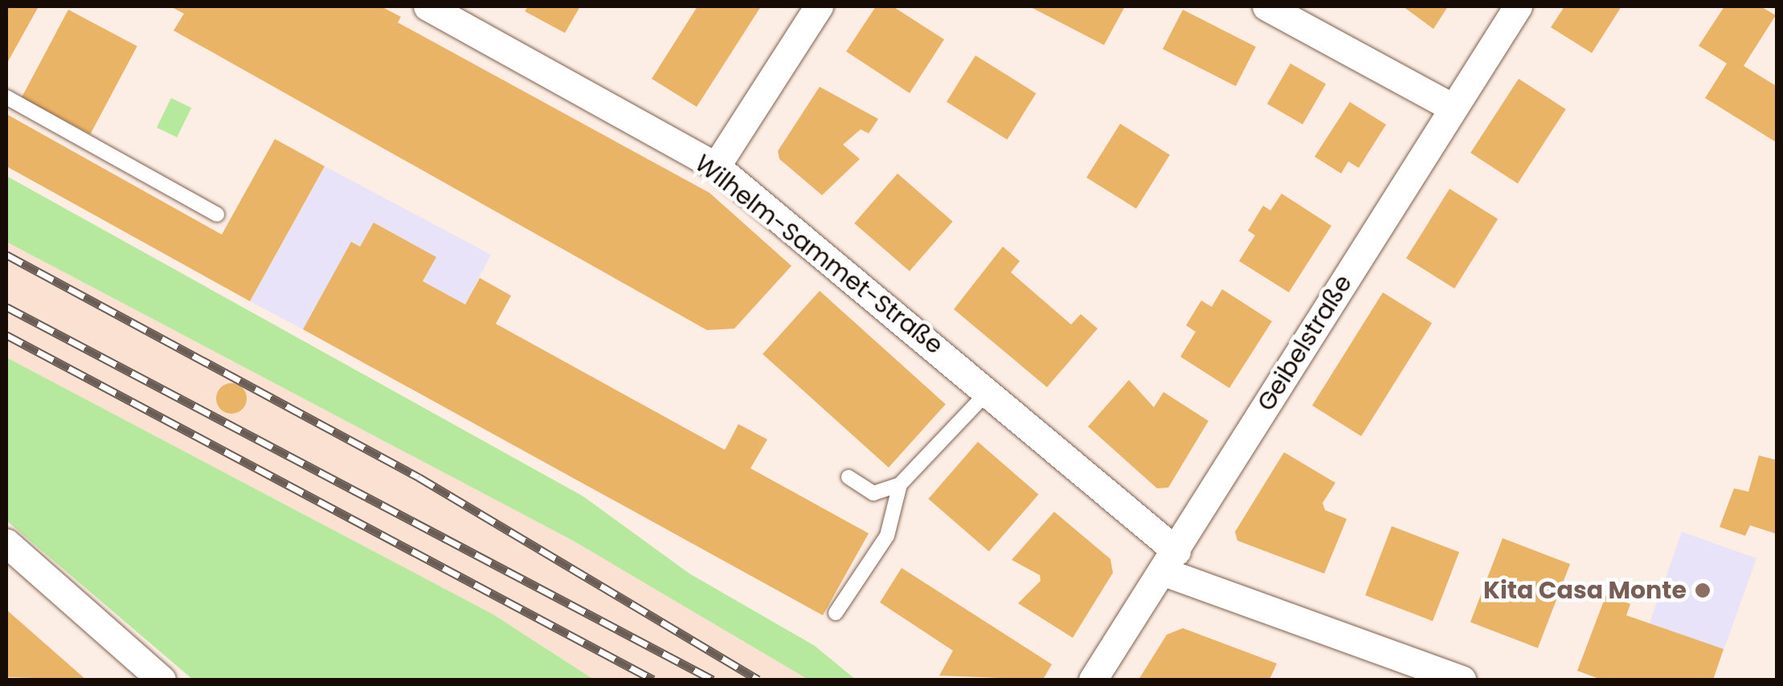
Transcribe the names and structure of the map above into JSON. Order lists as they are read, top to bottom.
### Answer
{
  "streets": {
    "street": ["Wilhelm-Sammet-Straße", "Geibelstraße"]
  },
  "crossings": [
    ["Wilhelm-Sammet-Straße", "Geibelstraße"]
  ],
  "places": ["Kita Casa Monte"]
}
